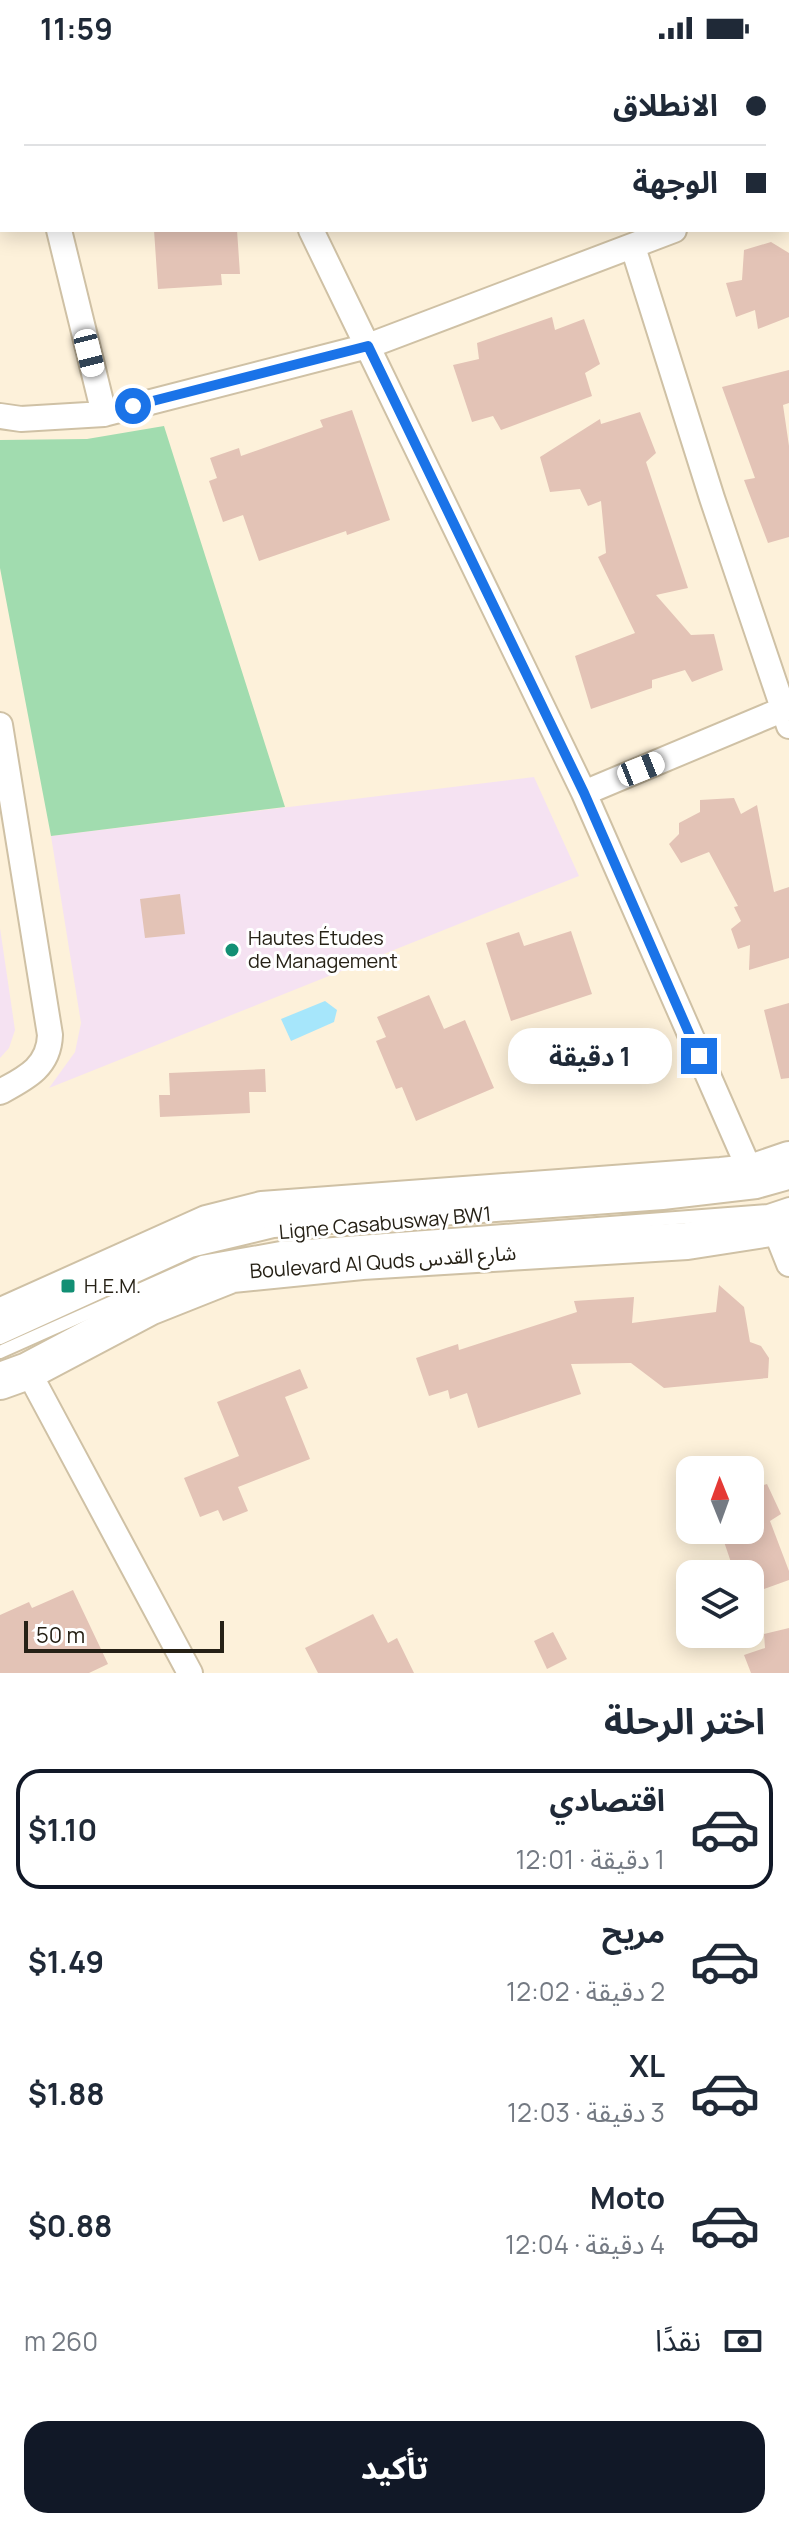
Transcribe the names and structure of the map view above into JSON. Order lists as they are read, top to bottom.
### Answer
{
  "streets": {
    "main road": ["Boulevard Al Quds شارع القدس"],
    "lane": ["Ligne Casabusway BW1"]
  },
  "places": {
    "other": ["Hautes Études de Management"],
    "transit": ["H.E.M."]
  },
  "scale_bar": "50 m",
  "north": "top",
  "page": {
    "status": "11:59",
    "banner": ["الانطلاق", "الوجهة"],
    "bubble": "1 دقيقة",
    "scale": "50 m",
    "heading": "اختر الرحلة",
    "list": [
      {
        "name": "اقتصادي",
        "note": "1 دقيقة · 12:01",
        "value": "$1.10"
      },
      {
        "name": "مريح",
        "note": "2 دقيقة · 12:02",
        "value": "$1.49"
      },
      {
        "name": "XL",
        "note": "3 دقيقة · 12:03",
        "value": "$1.88"
      },
      {
        "name": "Moto",
        "note": "4 دقيقة · 12:04",
        "value": "$0.88"
      }
    ],
    "pay": ["نقدًا", "260 m"],
    "buttons": "تأكيد"
  }
}
